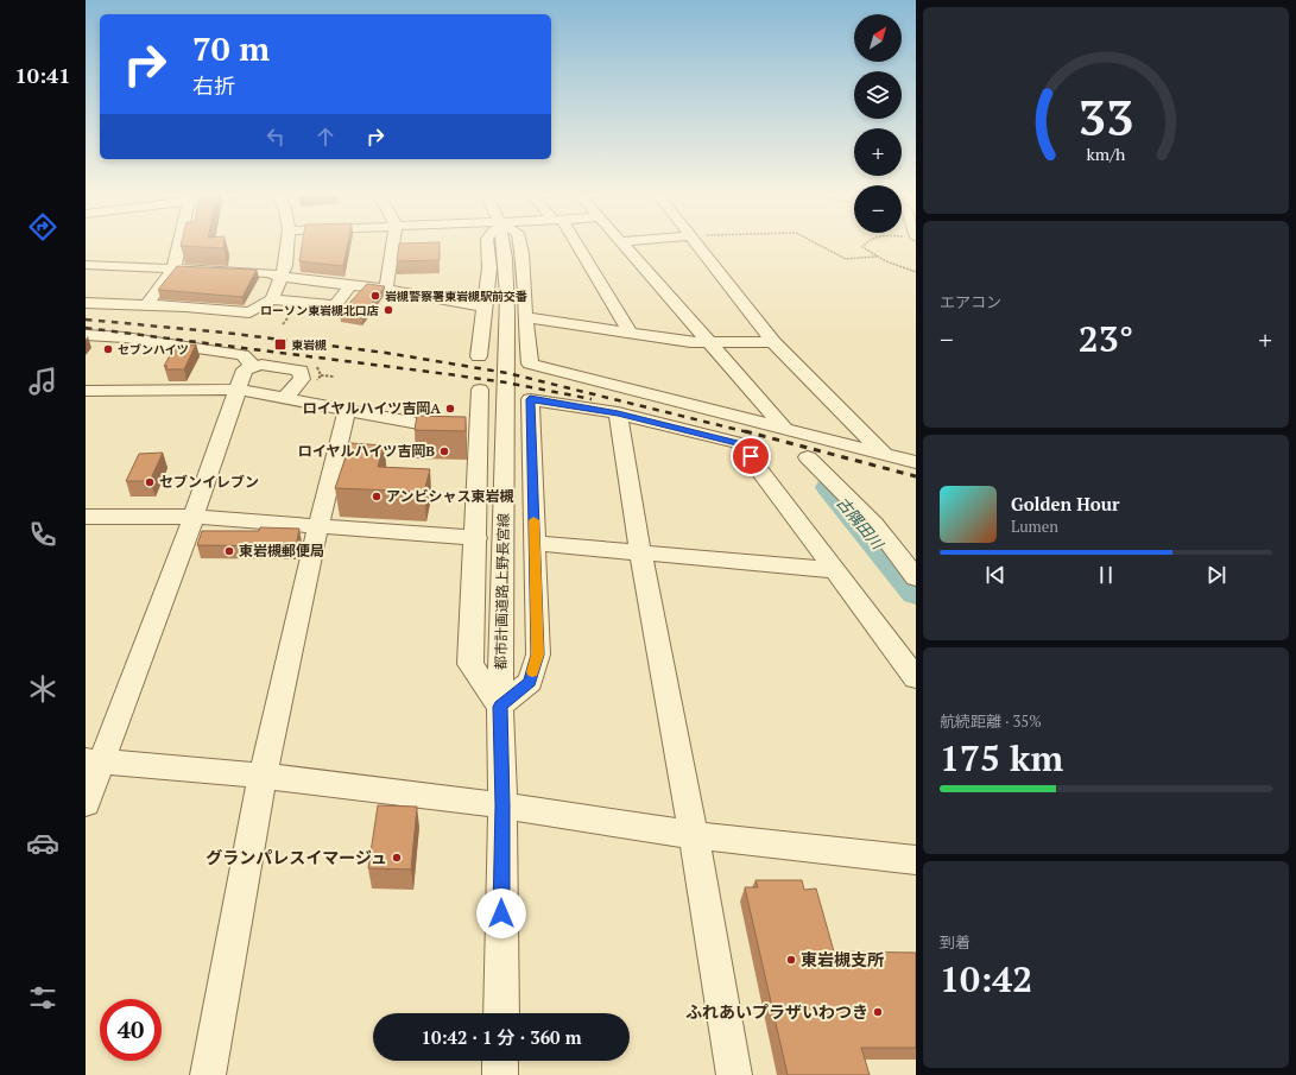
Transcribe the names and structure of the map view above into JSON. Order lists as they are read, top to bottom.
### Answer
{
  "streets": {
    "street": ["都市計画道路上野長宮線"]
  },
  "water": ["古隅田川"],
  "places": {
    "other": [
      "岩槻警察署東岩槻駅前交番",
      "ローソン東岩槻北口店",
      "セブンハイツ",
      "ロイヤルハイツ吉岡A",
      "ロイヤルハイツ吉岡B",
      "セブンイレブン",
      "アンビシャス東岩槻",
      "東岩槻郵便局",
      "グランパレスイマージュ",
      "東岩槻支所",
      "ふれあいプラザいわつき"
    ],
    "transit": ["東岩槻"]
  },
  "north": "top right",
  "page": {
    "tabs": "10:41",
    "map_buttons": ["+", "−"],
    "turn": ["70 m", "右折"],
    "tile": [
      "エアコン",
      ["航続距離 · 35%", "175 km"],
      ["到着", "10:42"]
    ],
    "heat": ["−", "23°", "+"],
    "song": ["Golden Hour", "Lumen"],
    "limit": "40",
    "trip": "10:42 · 1 分 · 360 m",
    "gauge": ["33", "km/h"]
  }
}
